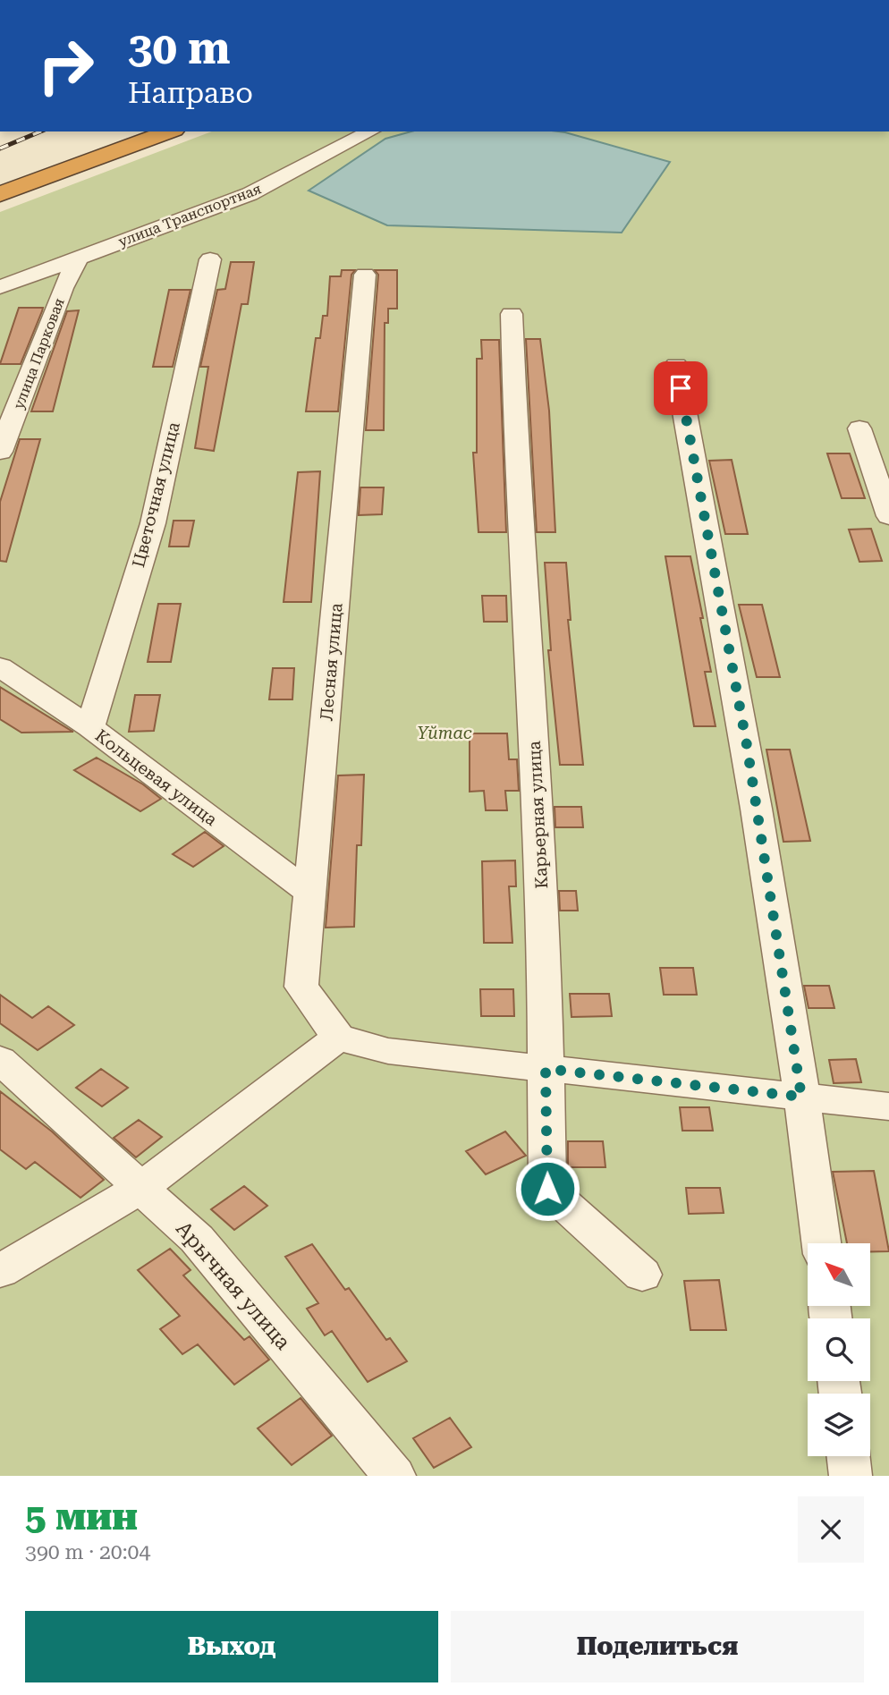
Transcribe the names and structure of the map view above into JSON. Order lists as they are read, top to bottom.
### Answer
{
  "streets": {
    "street": [
      "улица Транспортная",
      "улица Парковая",
      "Цветочная улица",
      "Лесная улица",
      "Кольцевая улица",
      "Карьерная улица",
      "Арычная улица"
    ]
  },
  "crossings": [
    ["улица Транспортная", "улица Парковая"],
    ["Цветочная улица", "Кольцевая улица"],
    ["Лесная улица", "Кольцевая улица"]
  ],
  "parks": ["Үйтас"],
  "north": "top left",
  "page": {
    "turn": ["30 m", "Направо"],
    "heading": ["5 мин", "390 m · 20:04"],
    "buttons": ["Выход", "Поделиться"]
  }
}
